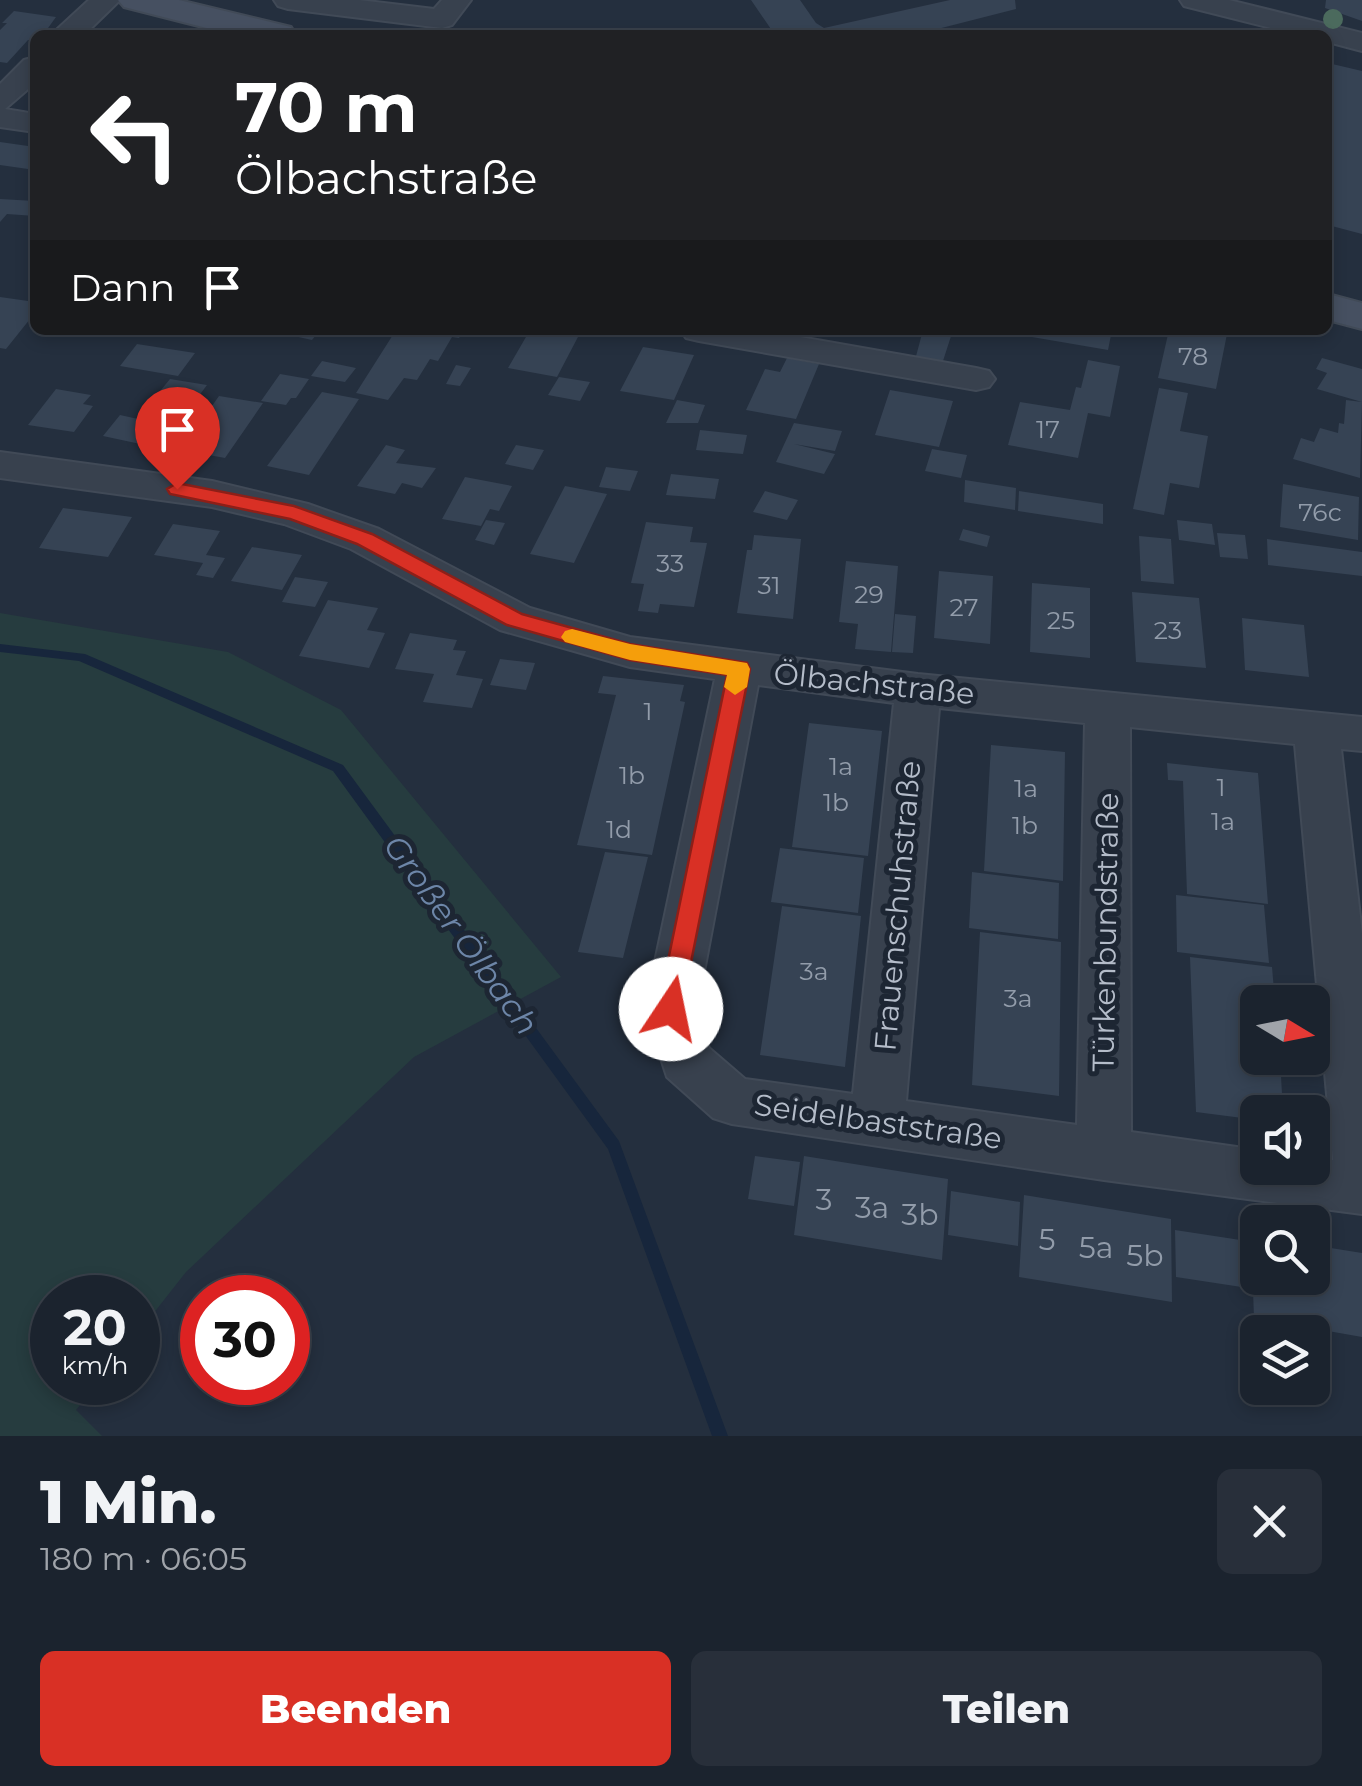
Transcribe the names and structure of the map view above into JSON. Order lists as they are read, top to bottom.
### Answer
{
  "streets": {
    "street": [
      "Ölbachstraße",
      "Frauenschuhstraße",
      "Türkenbundstraße",
      "Seidelbaststraße"
    ]
  },
  "crossings": [
    ["Ölbachstraße", "Frauenschuhstraße"],
    ["Ölbachstraße", "Türkenbundstraße"],
    ["Ölbachstraße", "Seidelbaststraße"],
    ["Frauenschuhstraße", "Seidelbaststraße"],
    ["Türkenbundstraße", "Seidelbaststraße"]
  ],
  "water": ["Großer Ölbach"],
  "house_numbers": [
    "78",
    "17",
    "76c",
    "33",
    "31",
    "29",
    "27",
    "25",
    "23",
    "1",
    "1a",
    "1b",
    "1",
    "1a",
    "1b",
    "1a",
    "1b",
    "1d",
    "3a",
    "3a",
    "3",
    "3a",
    "3b",
    "5",
    "5a",
    "5b"
  ],
  "north": "right",
  "page": {
    "turn": ["70 m", "Ölbachstraße"],
    "then": "Dann",
    "speed": "20 km/h",
    "limit": "30",
    "heading": ["1 Min.", "180 m · 06:05"],
    "buttons": ["Beenden", "Teilen"]
  }
}
